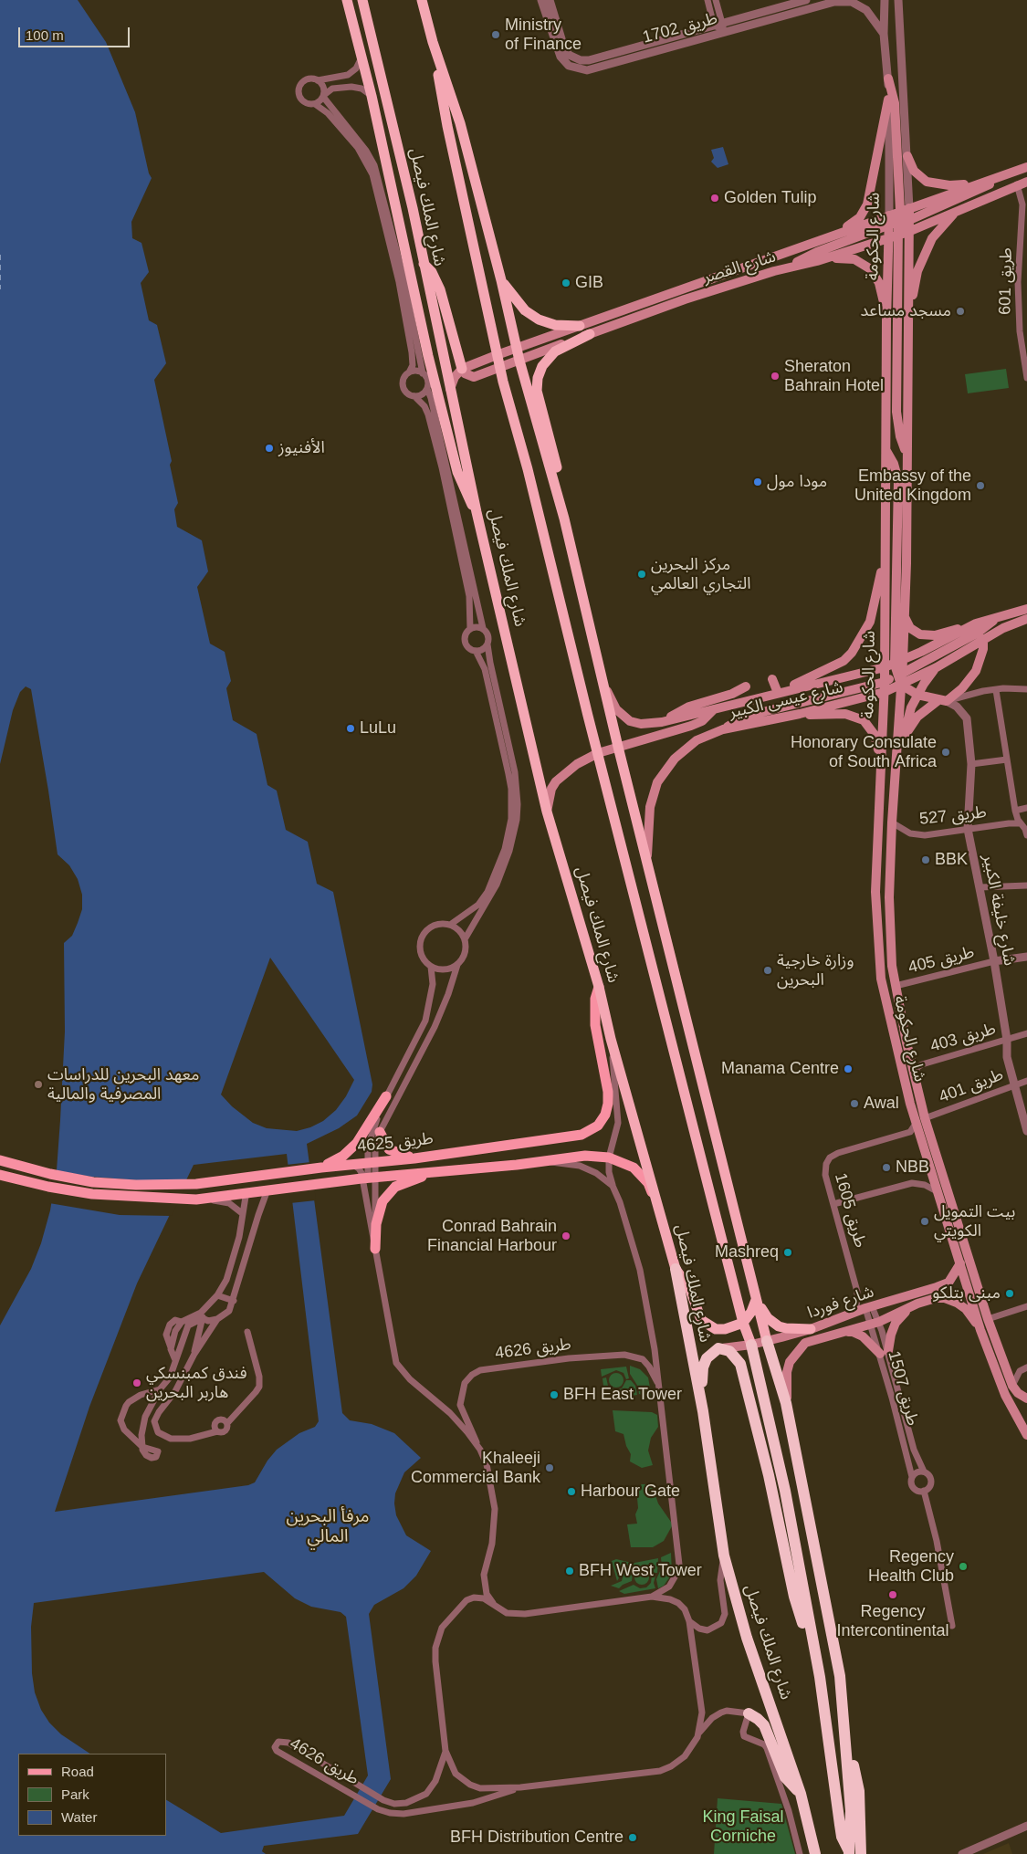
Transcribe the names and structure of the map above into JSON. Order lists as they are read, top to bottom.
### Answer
{
  "streets": {
    "highway": ["شارع الملك فيصل"],
    "main road": [
      "شارع الحكومة",
      "شارع القصر",
      "شارع عيسى الكبير",
      "طريق 4625",
      "شارع فوردا"
    ],
    "street": [
      "طريق 1702",
      "طريق 601",
      "طريق 527",
      "شارع خليفة الكبير",
      "طريق 405",
      "طريق 403",
      "طريق 401",
      "طريق 1605",
      "طريق 4626",
      "طريق 1507"
    ]
  },
  "crossings": [
    ["طريق 1702", "شارع الحكومة"],
    ["شارع الملك فيصل", "شارع عيسى الكبير"],
    ["شارع الملك فيصل", "طريق 4625"],
    ["شارع الملك فيصل", "طريق 4626"],
    ["شارع الحكومة", "شارع القصر"],
    ["شارع الحكومة", "شارع عيسى الكبير"],
    ["شارع الحكومة", "طريق 527"],
    ["شارع الحكومة", "طريق 405"],
    ["شارع الحكومة", "طريق 403"],
    ["شارع الحكومة", "طريق 401"],
    ["شارع الحكومة", "طريق 1605"],
    ["شارع الحكومة", "شارع فوردا"],
    ["طريق 527", "شارع خليفة الكبير"],
    ["شارع خليفة الكبير", "طريق 405"],
    ["شارع خليفة الكبير", "طريق 403"],
    ["شارع خليفة الكبير", "طريق 401"],
    ["طريق 401", "طريق 1605"],
    ["طريق 4625", "طريق 4626"],
    ["طريق 1605", "شارع فوردا"],
    ["شارع فوردا", "طريق 1507"]
  ],
  "districts": ["مرفأ البحرين المالي"],
  "parks": ["King Faisal Corniche"],
  "places": [
    "Ministry of Finance",
    "Golden Tulip",
    "GIB",
    "مسجد مساعد",
    "Sheraton Bahrain Hotel",
    "الأفنيوز",
    "مودا مول",
    "Embassy of the United Kingdom",
    "مركز البحرين التجاري العالمي",
    "LuLu",
    "Honorary Consulate of South Africa",
    "BBK",
    "وزارة خارجية البحرين",
    "Manama Centre",
    "معهد البحرين للدراسات المصرفية والمالية",
    "Awal",
    "NBB",
    "بيت التمويل الكويتي",
    "Conrad Bahrain Financial Harbour",
    "Mashreq",
    "مبنى بتلكو",
    "فندق كمبنسكي هاربر البحرين",
    "BFH East Tower",
    "Khaleeji Commercial Bank",
    "Harbour Gate",
    "Regency Health Club",
    "BFH West Tower",
    "Regency Intercontinental",
    "BFH Distribution Centre"
  ],
  "legend": ["Road", "Park", "Water"],
  "scale_bar": "100 m"
}
